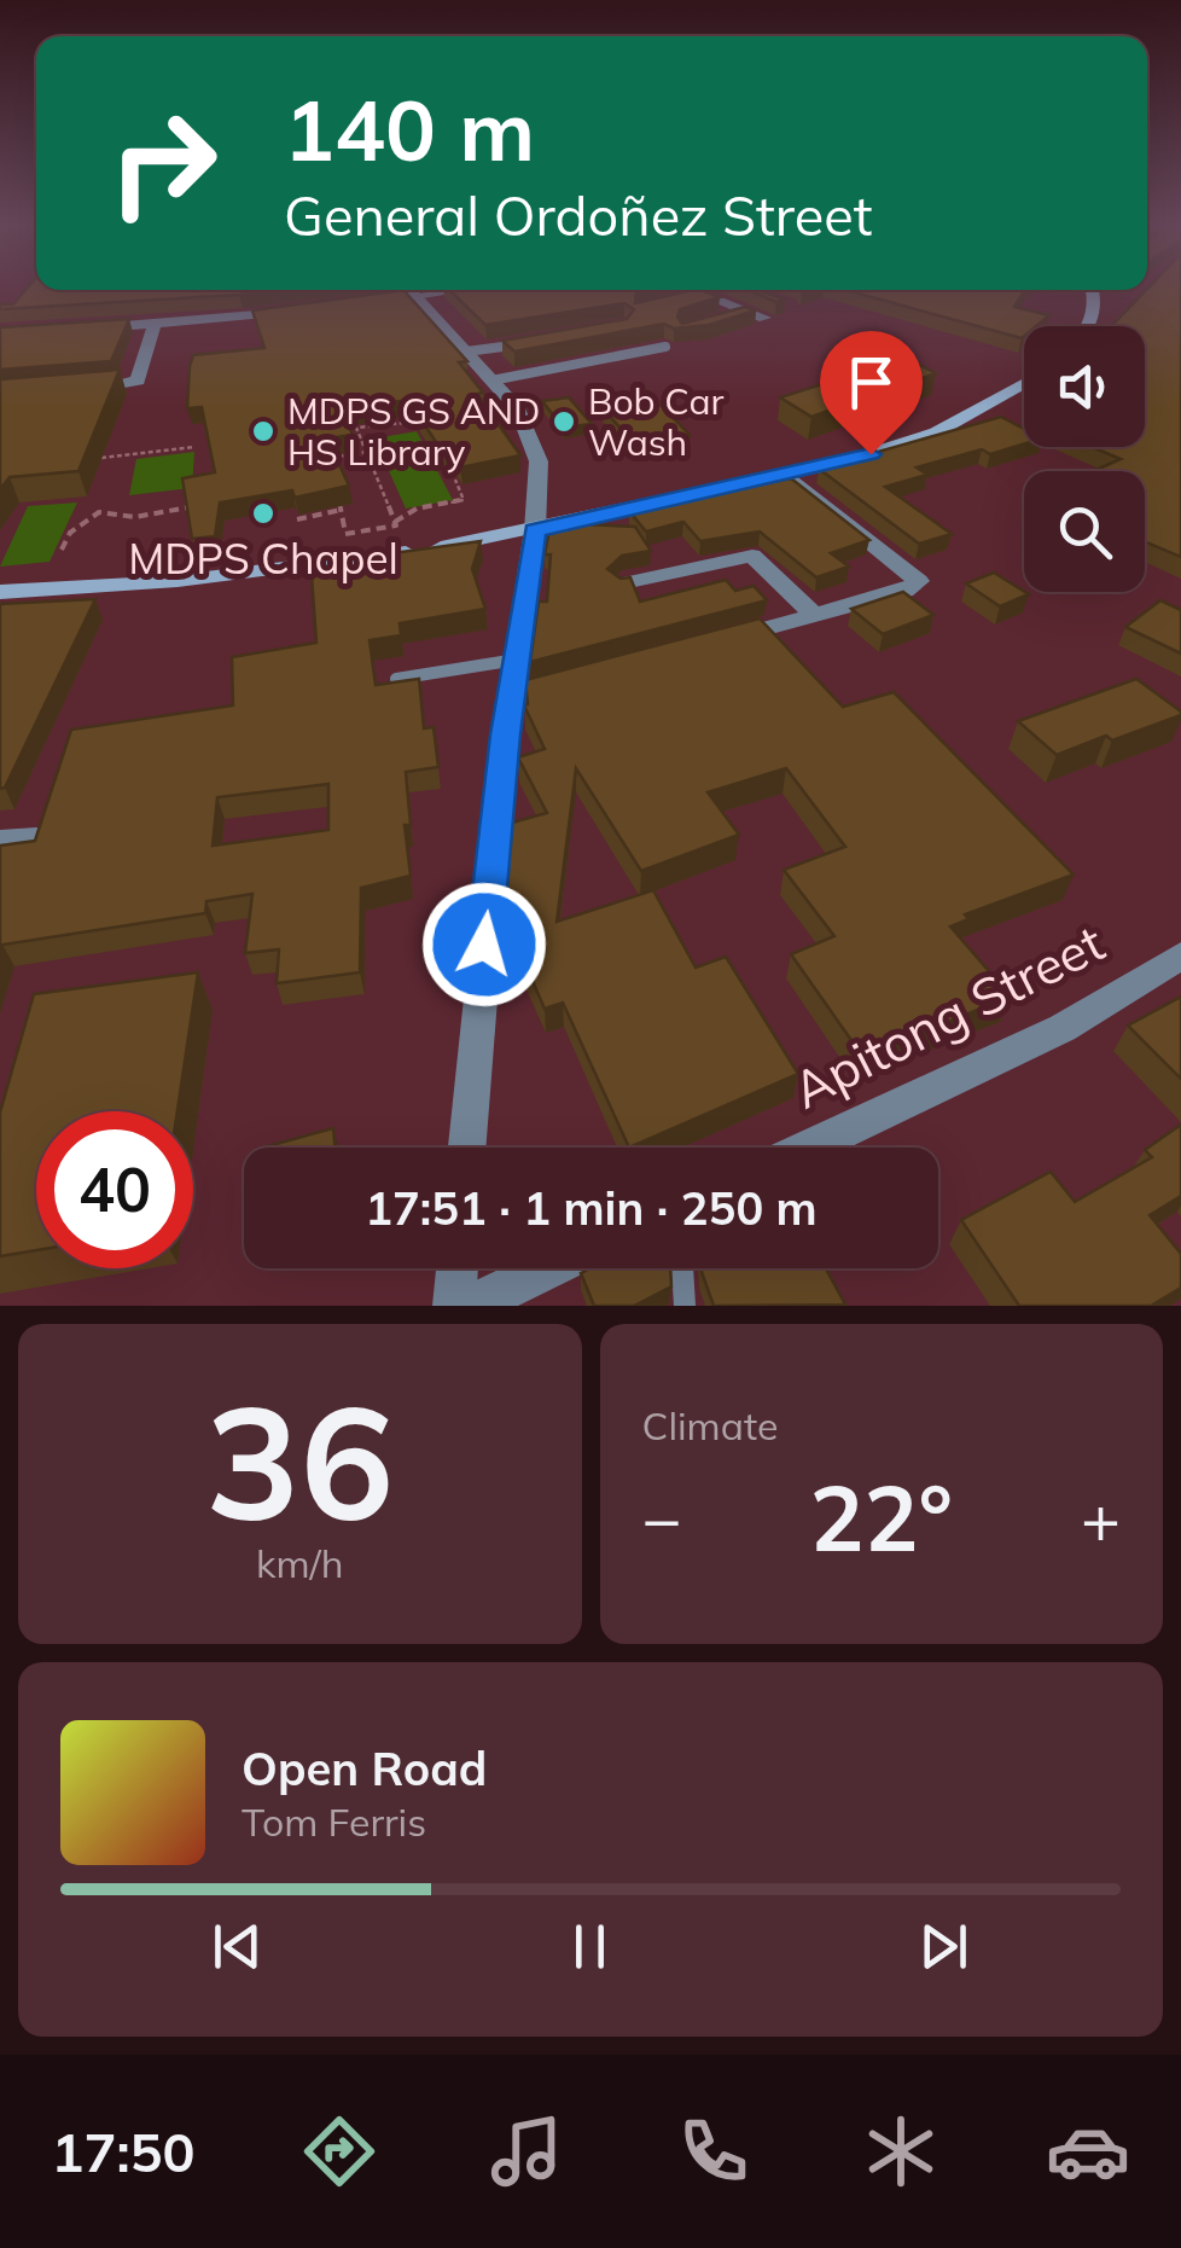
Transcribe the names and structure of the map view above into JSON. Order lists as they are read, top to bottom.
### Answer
{
  "streets": {
    "street": ["Apitong Street"]
  },
  "places": ["Bob Car Wash", "MDPS GS AND HS Library", "MDPS Chapel"],
  "page": {
    "turn": ["140 m", "General Ordoñez Street"],
    "limit": "40",
    "trip": "17:51 · 1 min · 250 m",
    "tile": [
      ["36", "km/h"],
      "Climate"
    ],
    "heat": ["−", "22°", "+"],
    "song": ["Open Road", "Tom Ferris"],
    "tabs": "17:50"
  }
}
